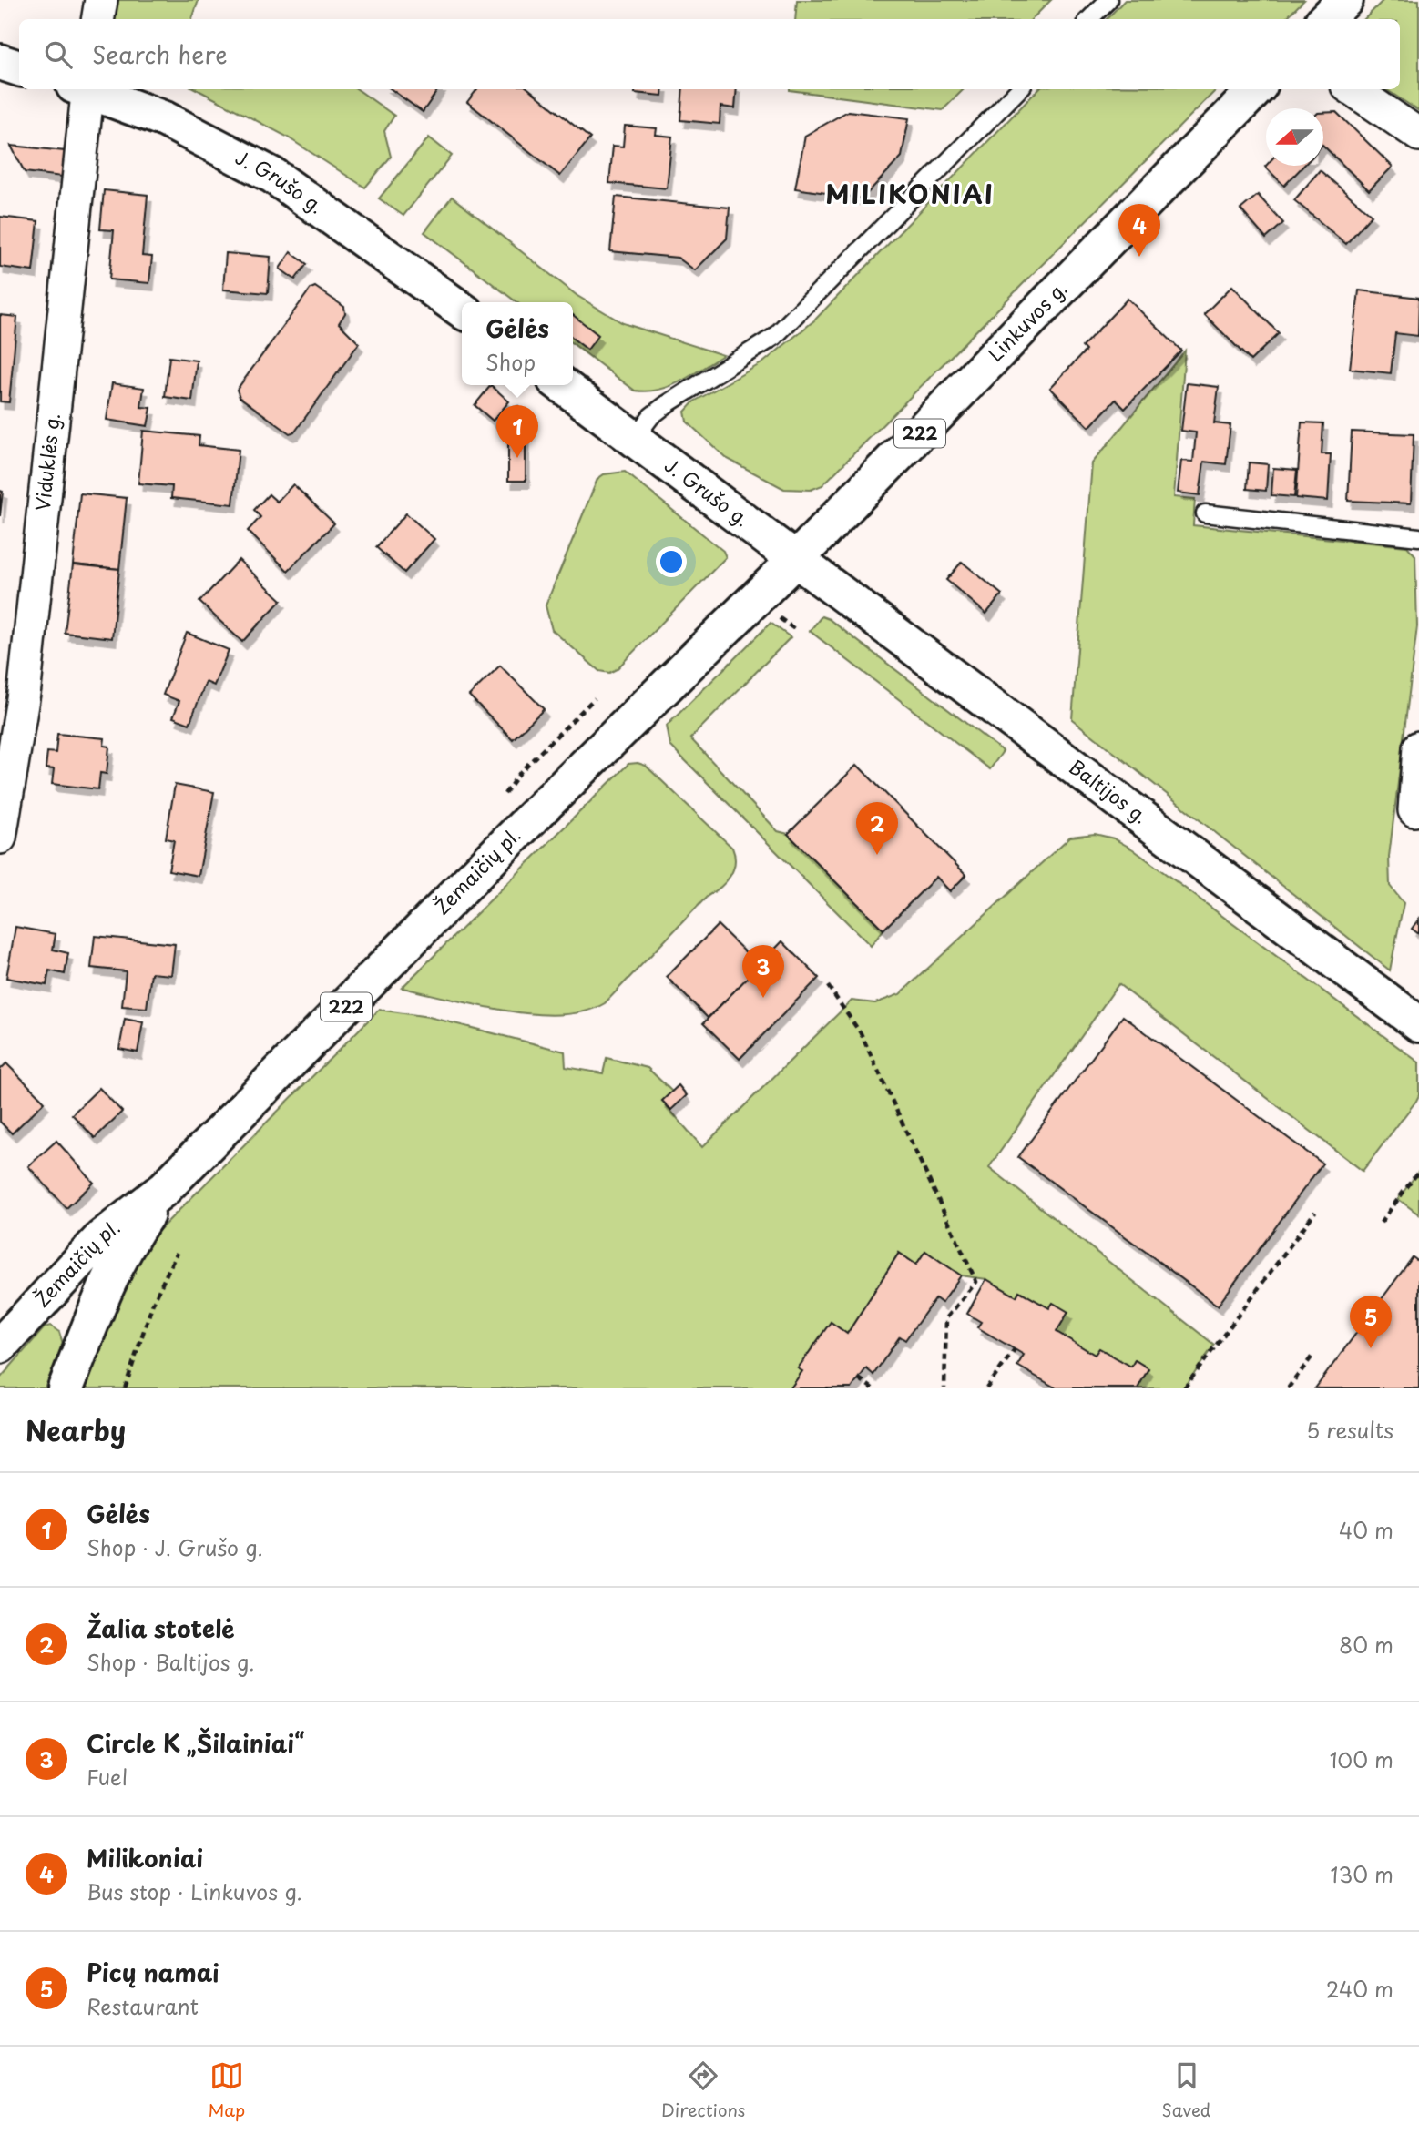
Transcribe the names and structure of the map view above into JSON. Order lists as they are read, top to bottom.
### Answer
{
  "streets": {
    "main road": [
      "J. Grušo g.",
      "Linkuvos g.",
      "222",
      "Baltijos g.",
      "Žemaičių pl."
    ],
    "street": ["Viduklės g."]
  },
  "crossings": [
    ["J. Grušo g.", "Linkuvos g."],
    ["J. Grušo g.", "Baltijos g."],
    ["J. Grušo g.", "Žemaičių pl."],
    ["Linkuvos g.", "Baltijos g."],
    ["Linkuvos g.", "Žemaičių pl."],
    ["Baltijos g.", "Žemaičių pl."]
  ],
  "districts": ["MILIKONIAI"],
  "north": "left",
  "page": {
    "search": "Search here",
    "pins": [
      "4",
      "1",
      "2",
      "3",
      "5"
    ],
    "popup": ["Gėlės", "Shop"],
    "heading": ["Nearby", "5 results"],
    "list": [
      {
        "mark": "1",
        "name": "Gėlės",
        "note": "Shop · J. Grušo g.",
        "value": "40 m"
      },
      {
        "mark": "2",
        "name": "Žalia stotelė",
        "note": "Shop · Baltijos g.",
        "value": "80 m"
      },
      {
        "mark": "3",
        "name": "Circle K „Šilainiai“",
        "note": "Fuel",
        "value": "100 m"
      },
      {
        "mark": "4",
        "name": "Milikoniai",
        "note": "Bus stop · Linkuvos g.",
        "value": "130 m"
      },
      {
        "mark": "5",
        "name": "Picų namai",
        "note": "Restaurant",
        "value": "240 m"
      }
    ],
    "nav": ["Map", "Directions", "Saved"]
  }
}
